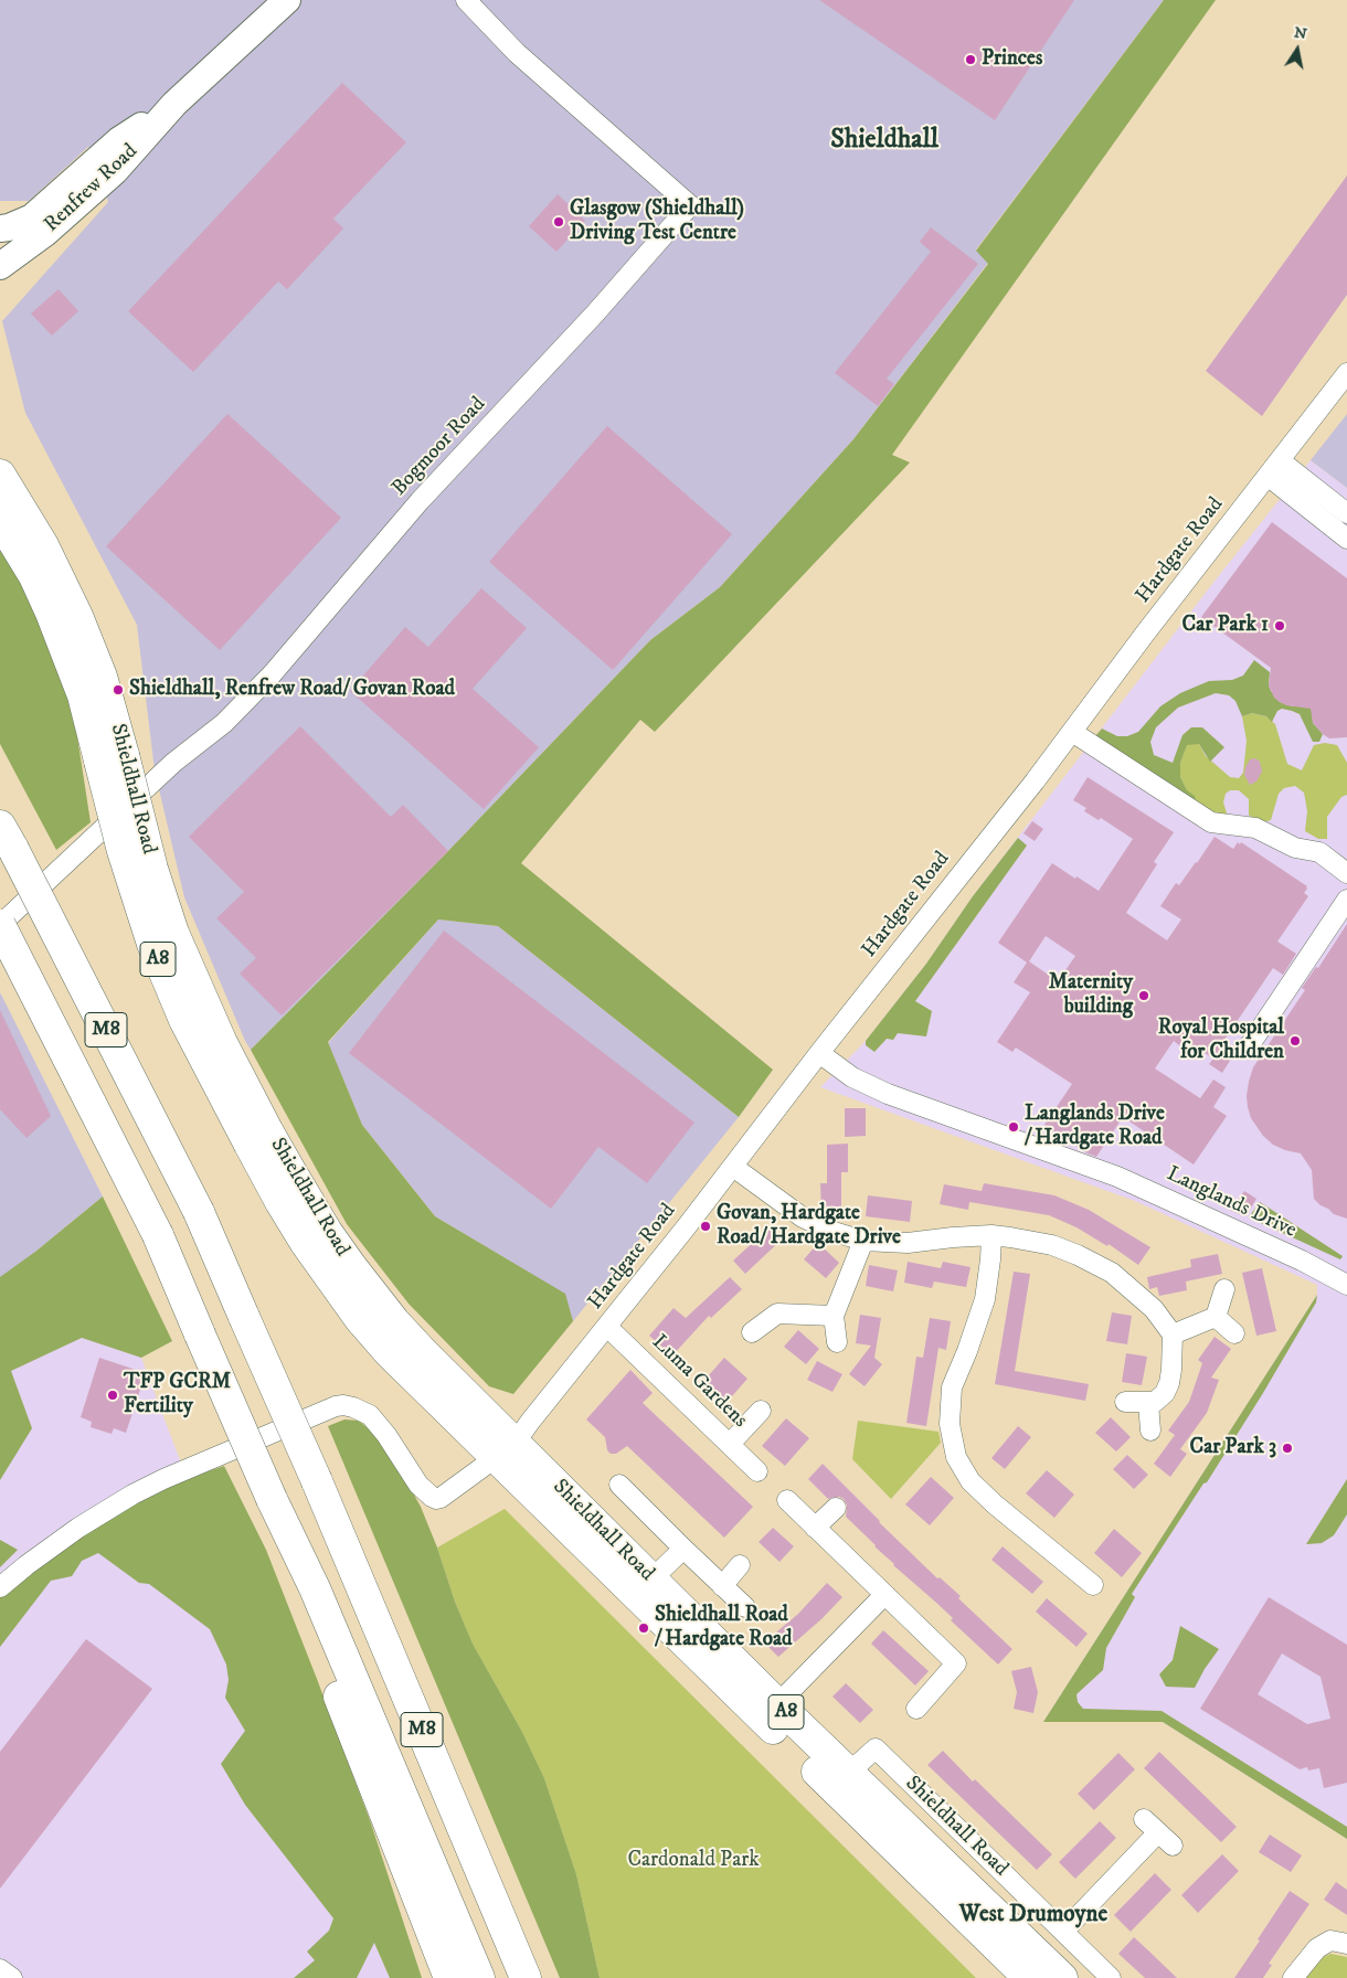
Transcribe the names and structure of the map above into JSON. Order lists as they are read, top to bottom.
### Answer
{
  "streets": {
    "main road": ["Shieldhall Road", "A8", "M8"],
    "street": [
      "Renfrew Road",
      "Bogmoor Road",
      "Hardgate Road",
      "Langlands Drive",
      "Luma Gardens"
    ]
  },
  "crossings": [
    ["Bogmoor Road", "M8"],
    ["Hardgate Road", "Shieldhall Road"],
    ["Hardgate Road", "Langlands Drive"],
    ["Hardgate Road", "Luma Gardens"]
  ],
  "districts": ["Shieldhall", "West Drumoyne"],
  "parks": ["Cardonald Park"],
  "places": [
    "Princes",
    "Glasgow (Shieldhall) Driving Test Centre",
    "Car Park 1",
    "Shieldhall, Renfrew Road/ Govan Road",
    "Maternity building",
    "Royal Hospital for Children",
    "Langlands Drive / Hardgate Road",
    "Govan, Hardgate Road/ Hardgate Drive",
    "TFP GCRM Fertility",
    "Car Park 3",
    "Shieldhall Road / Hardgate Road"
  ],
  "north": "top"
}
